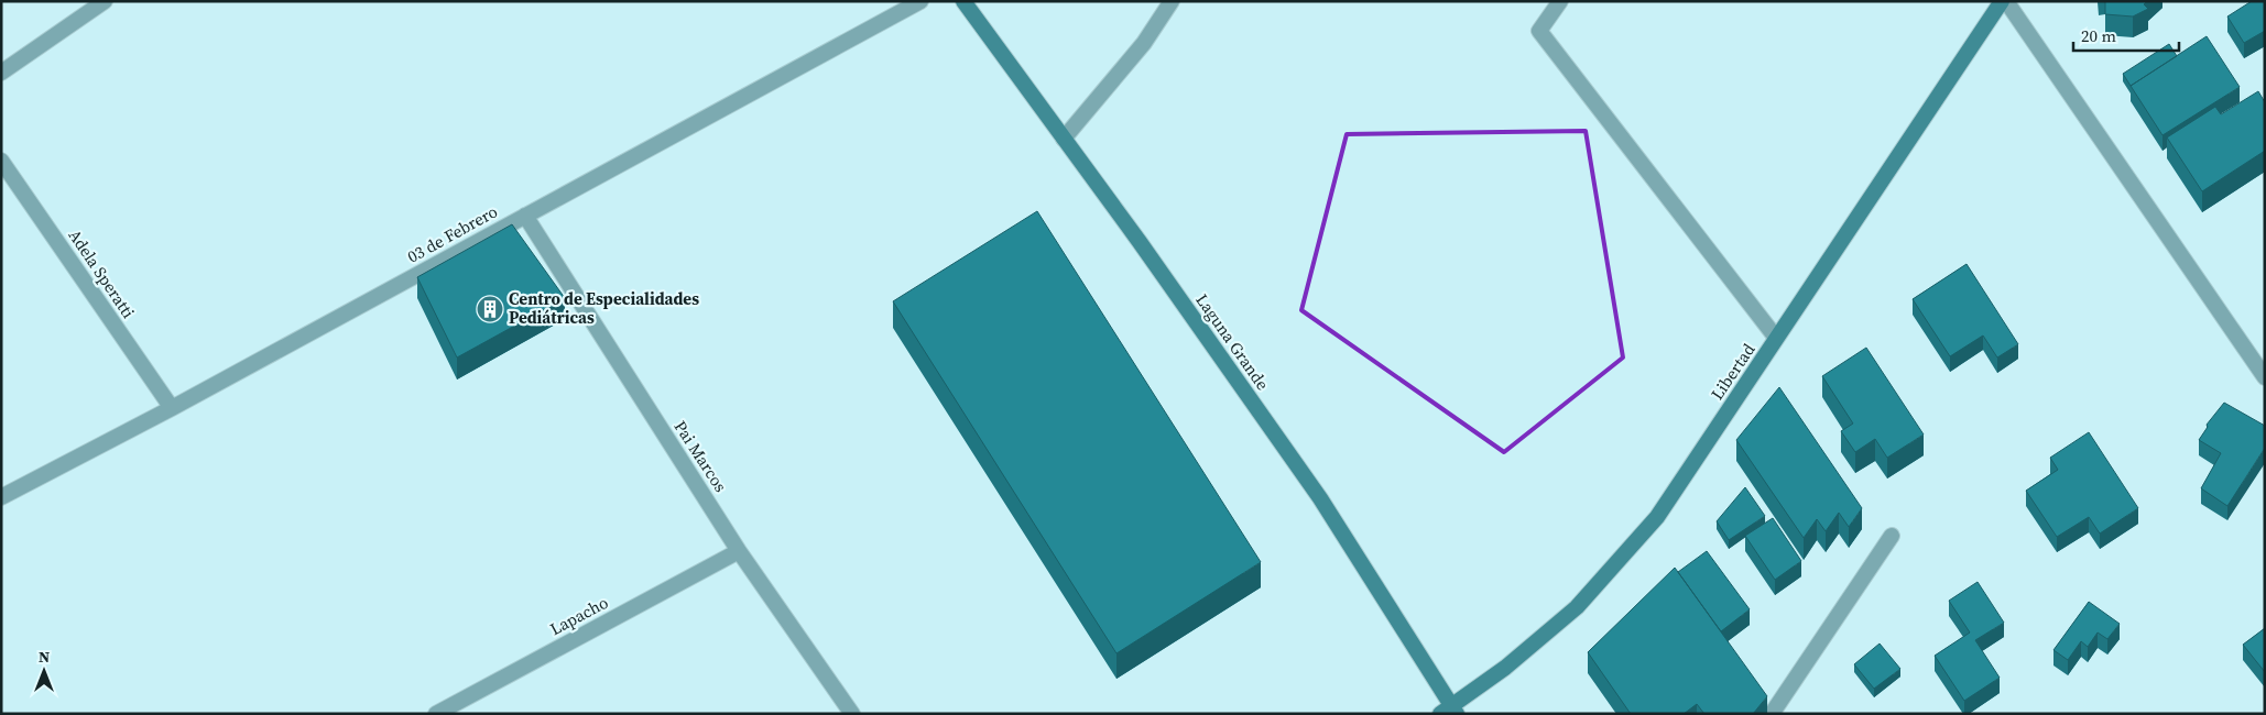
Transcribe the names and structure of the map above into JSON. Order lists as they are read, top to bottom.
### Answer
{
  "streets": {
    "main road": ["Laguna Grande", "Libertad"],
    "street": [
      "03 de Febrero",
      "Adela Speratti",
      "Pai Marcos",
      "Lapacho"
    ]
  },
  "crossings": [
    ["03 de Febrero", "Adela Speratti"],
    ["03 de Febrero", "Pai Marcos"],
    ["Laguna Grande", "Libertad"],
    ["Pai Marcos", "Lapacho"]
  ],
  "places": {
    "building": ["Centro de Especialidades Pediátricas"]
  },
  "scale_bar": "20 m",
  "north": "top"
}
